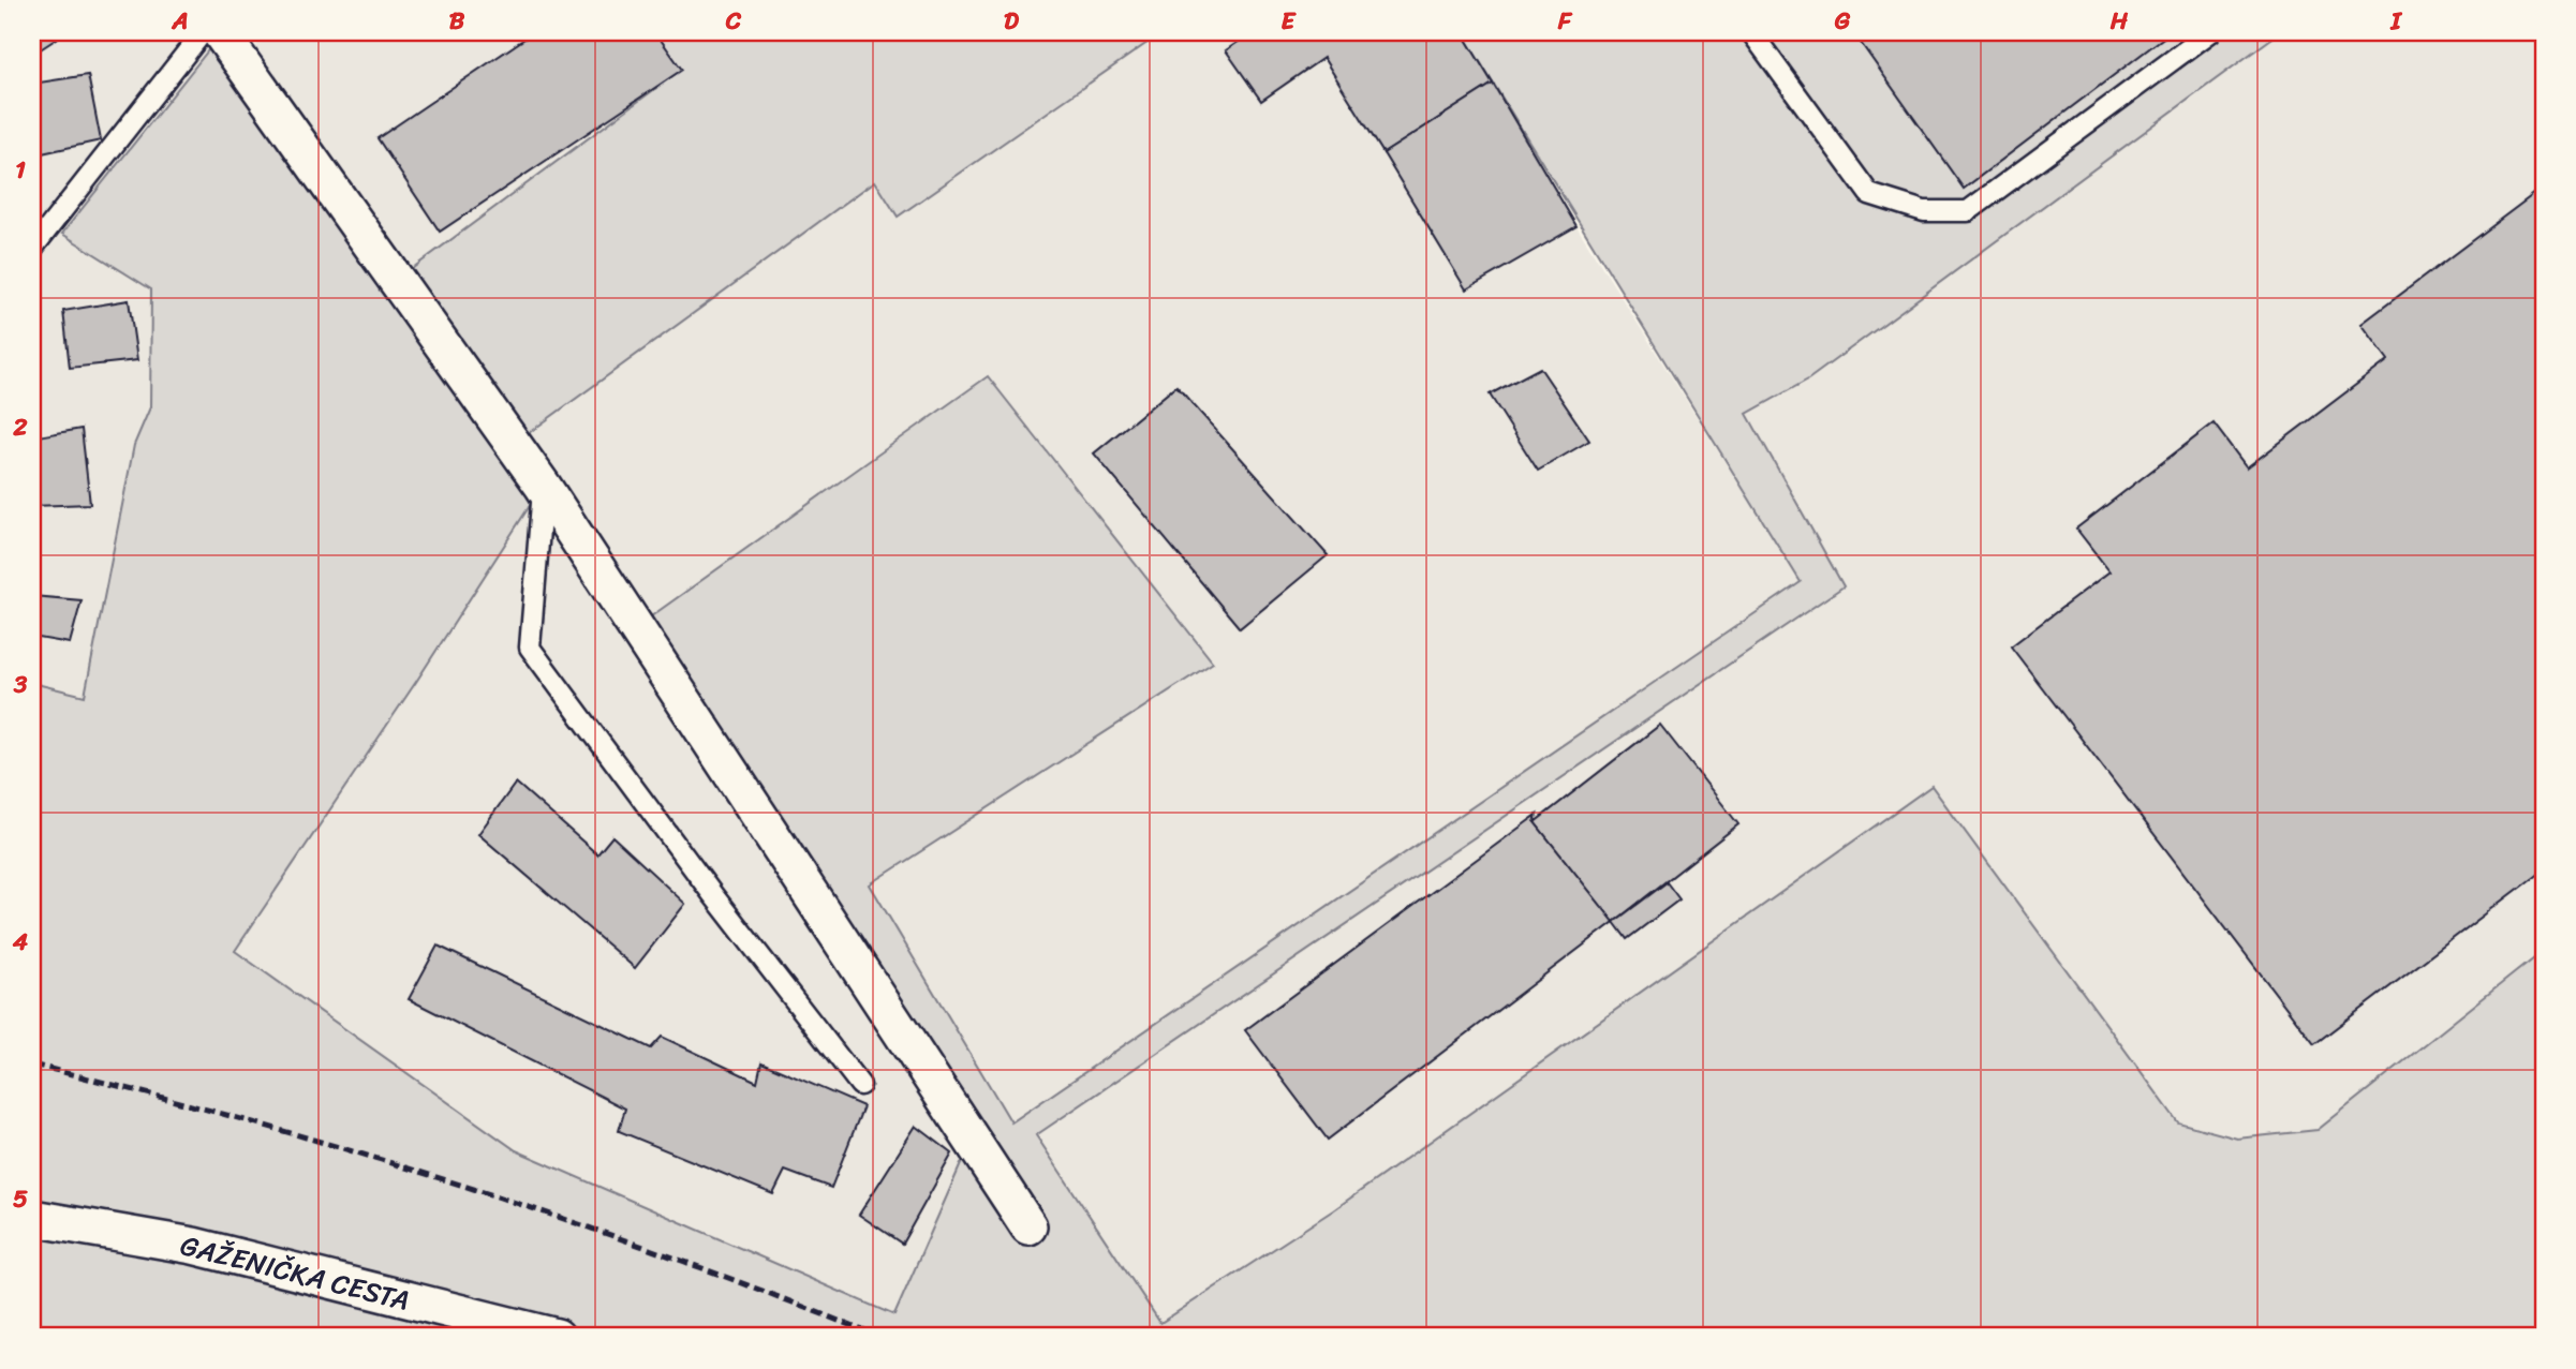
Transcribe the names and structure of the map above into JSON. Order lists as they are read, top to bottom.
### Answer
{
  "streets": {
    "street": ["GAŽENIČKA CESTA"]
  },
  "grid": {
    "columns": [
      "A",
      "B",
      "C",
      "D",
      "E",
      "F",
      "G",
      "H",
      "I"
    ],
    "rows": [
      "1",
      "2",
      "3",
      "4",
      "5"
    ]
  }
}
